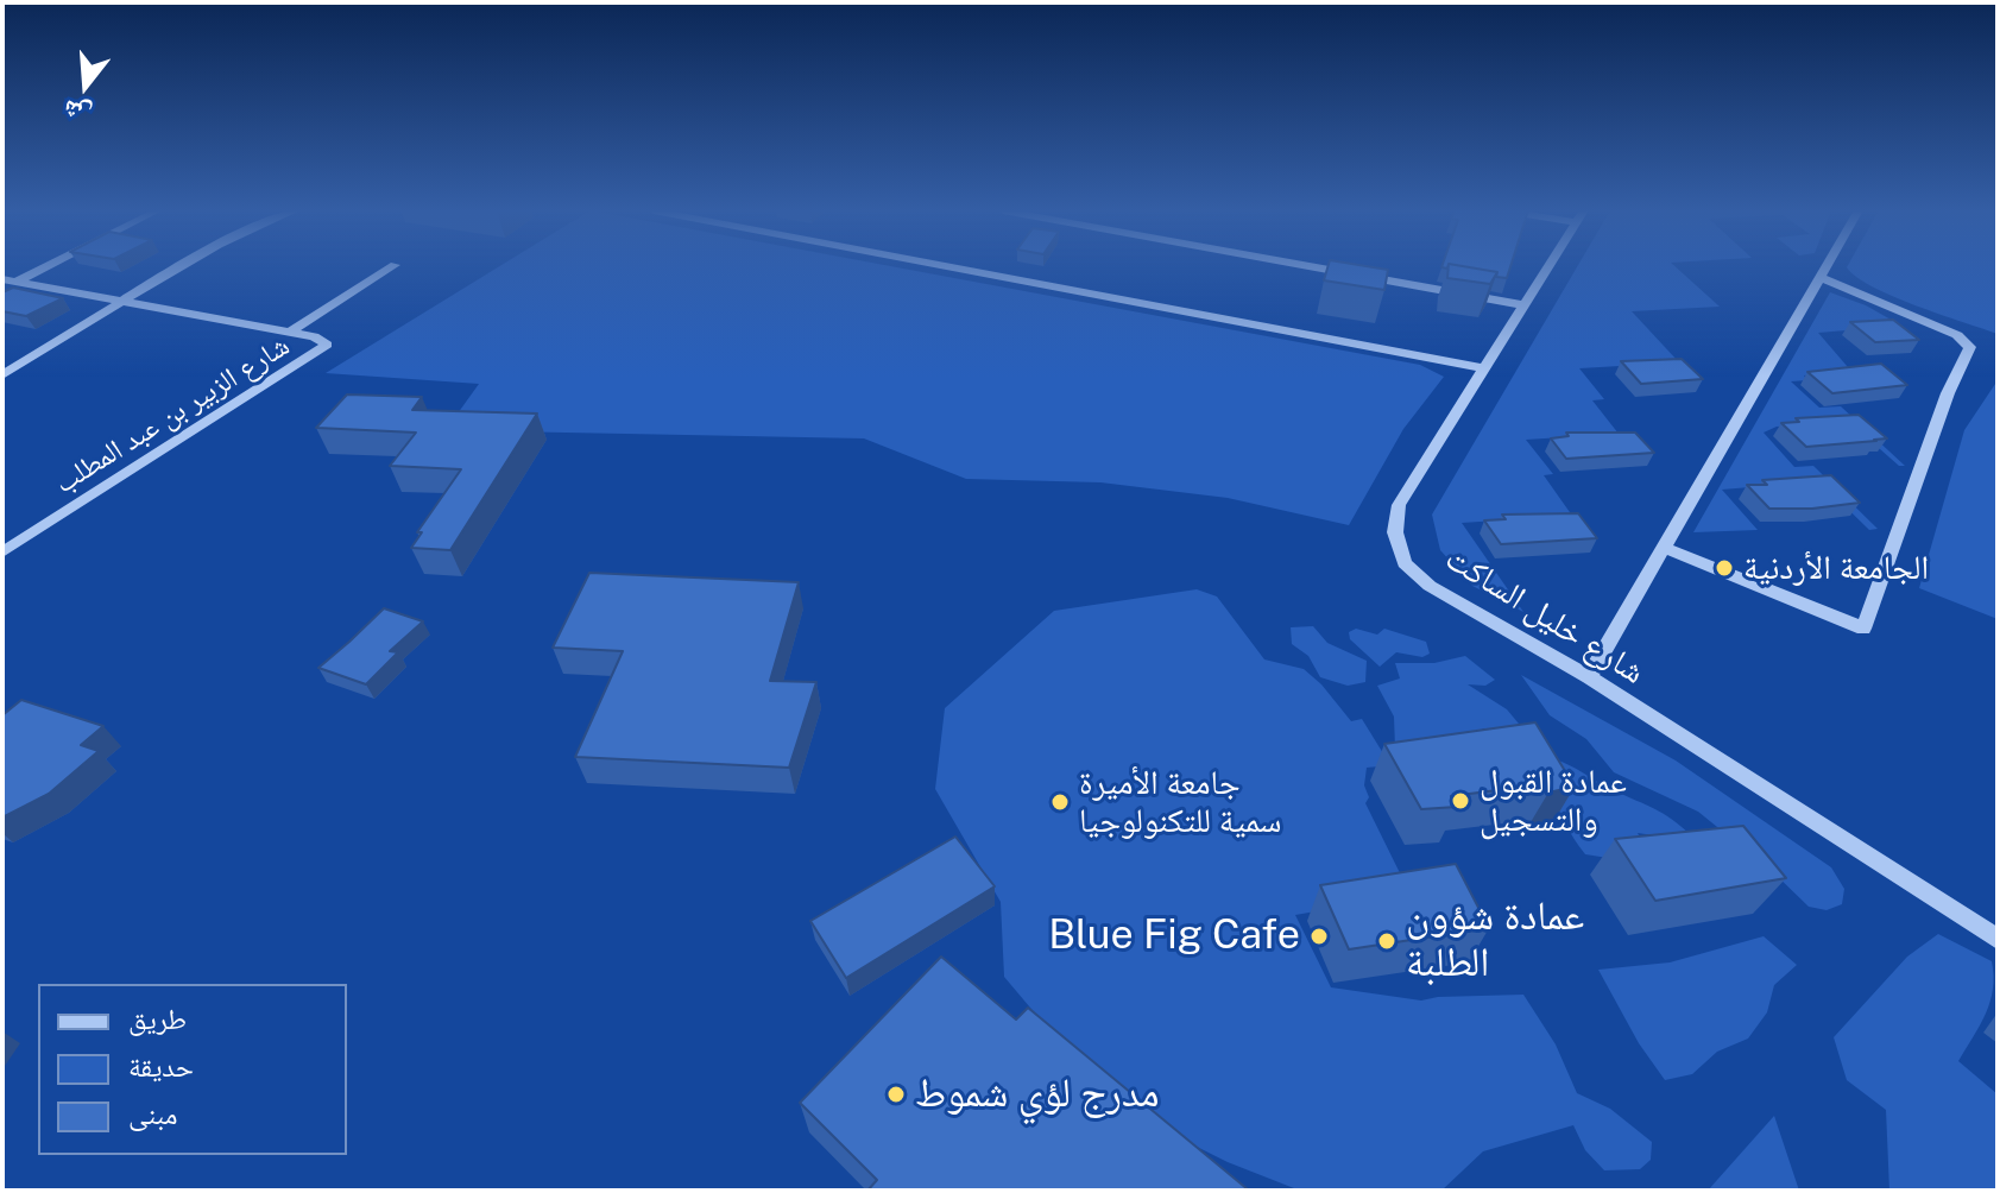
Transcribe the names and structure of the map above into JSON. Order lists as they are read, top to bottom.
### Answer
{
  "streets": {
    "street": ["شارع الزبير بن عبد المطلب", "شارع خليل الساكت"]
  },
  "places": [
    "الجامعة الأردنية",
    "عمادة القبول والتسجيل",
    "جامعة الأميرة سمية للتكنولوجيا",
    "Blue Fig Cafe",
    "عمادة شؤون الطلبة",
    "مدرج لؤي شموط"
  ],
  "legend": ["طريق", "حديقة", "مبنى"],
  "north": "bottom"
}
